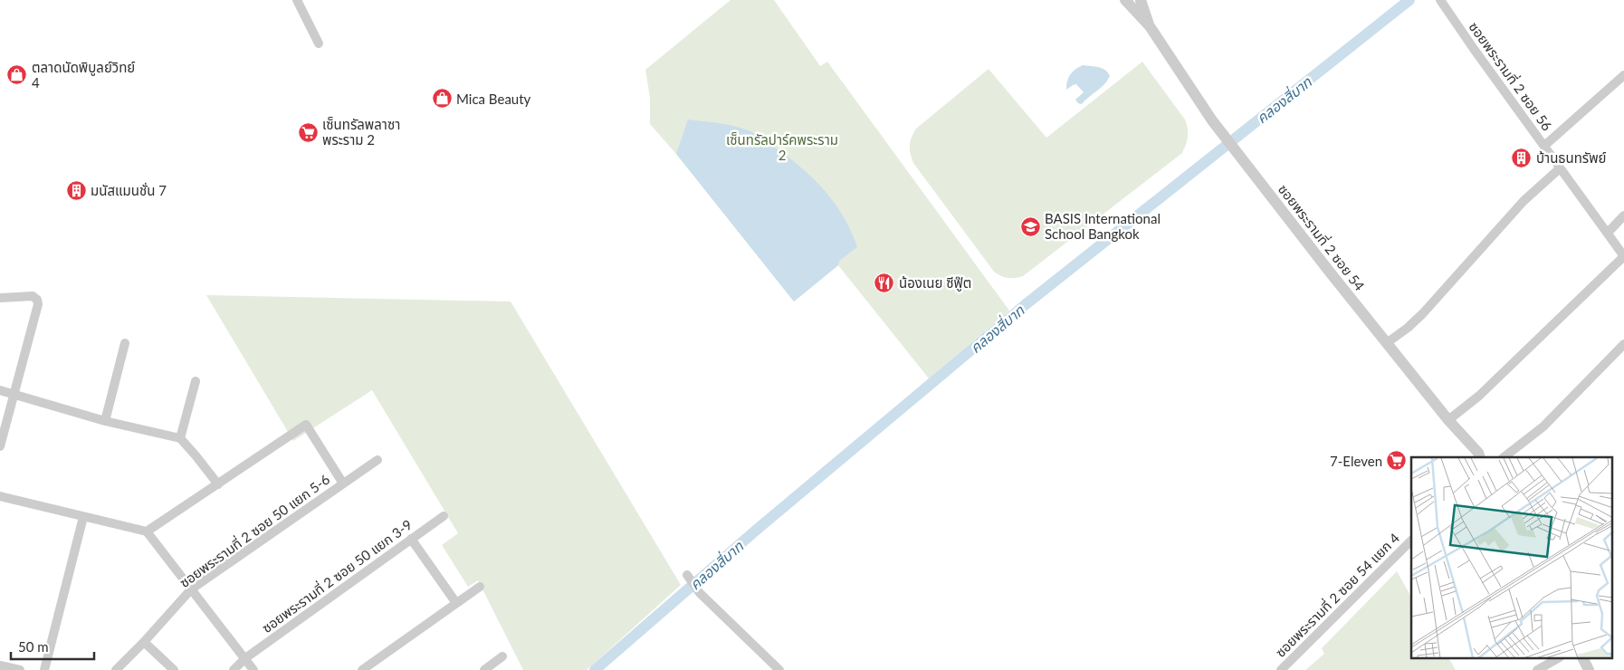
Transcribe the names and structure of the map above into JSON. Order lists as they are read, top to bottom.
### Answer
{
  "streets": {
    "street": [
      "ซอยพระรามที่ 2 ซอย 56",
      "ซอยพระรามที่ 2 ซอย 54",
      "ซอยพระรามที่ 2 ซอย 50 แยก 5-6",
      "ซอยพระรามที่ 2 ซอย 50 แยก 3-9",
      "ซอยพระรามที่ 2 ซอย 54 แยก 4"
    ]
  },
  "water": ["คลองสี่บาท"],
  "parks": ["เซ็นทรัลปาร์คพระราม 2"],
  "places": {
    "shop": ["ตลาดนัดพิบูลย์วิทย์ 4", "Mica Beauty"],
    "supermarket": ["เซ็นทรัลพลาซา พระราม 2", "7-Eleven"],
    "building": ["บ้านธนทรัพย์", "มนัสแมนชั่น 7"],
    "school or university": ["BASIS International School Bangkok"],
    "restaurant": ["น้องเนย ซีฟู๊ต"]
  },
  "scale_bar": "50 m"
}
